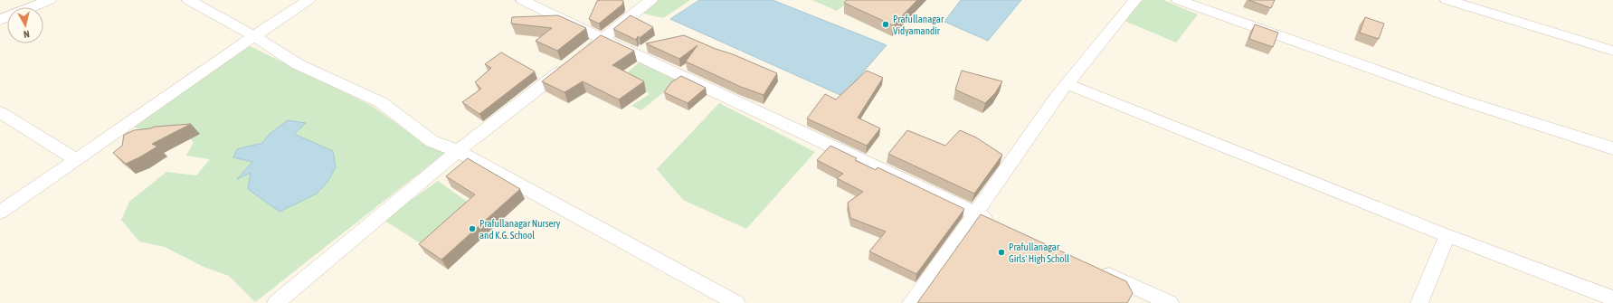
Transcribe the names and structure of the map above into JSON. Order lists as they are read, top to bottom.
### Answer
{
  "places": ["Prafullanagar Vidyamandir", "Prafullanagar Nursery and K.G. School", "Prafullanagar Girls' High Scholl"],
  "north": "bottom"
}
